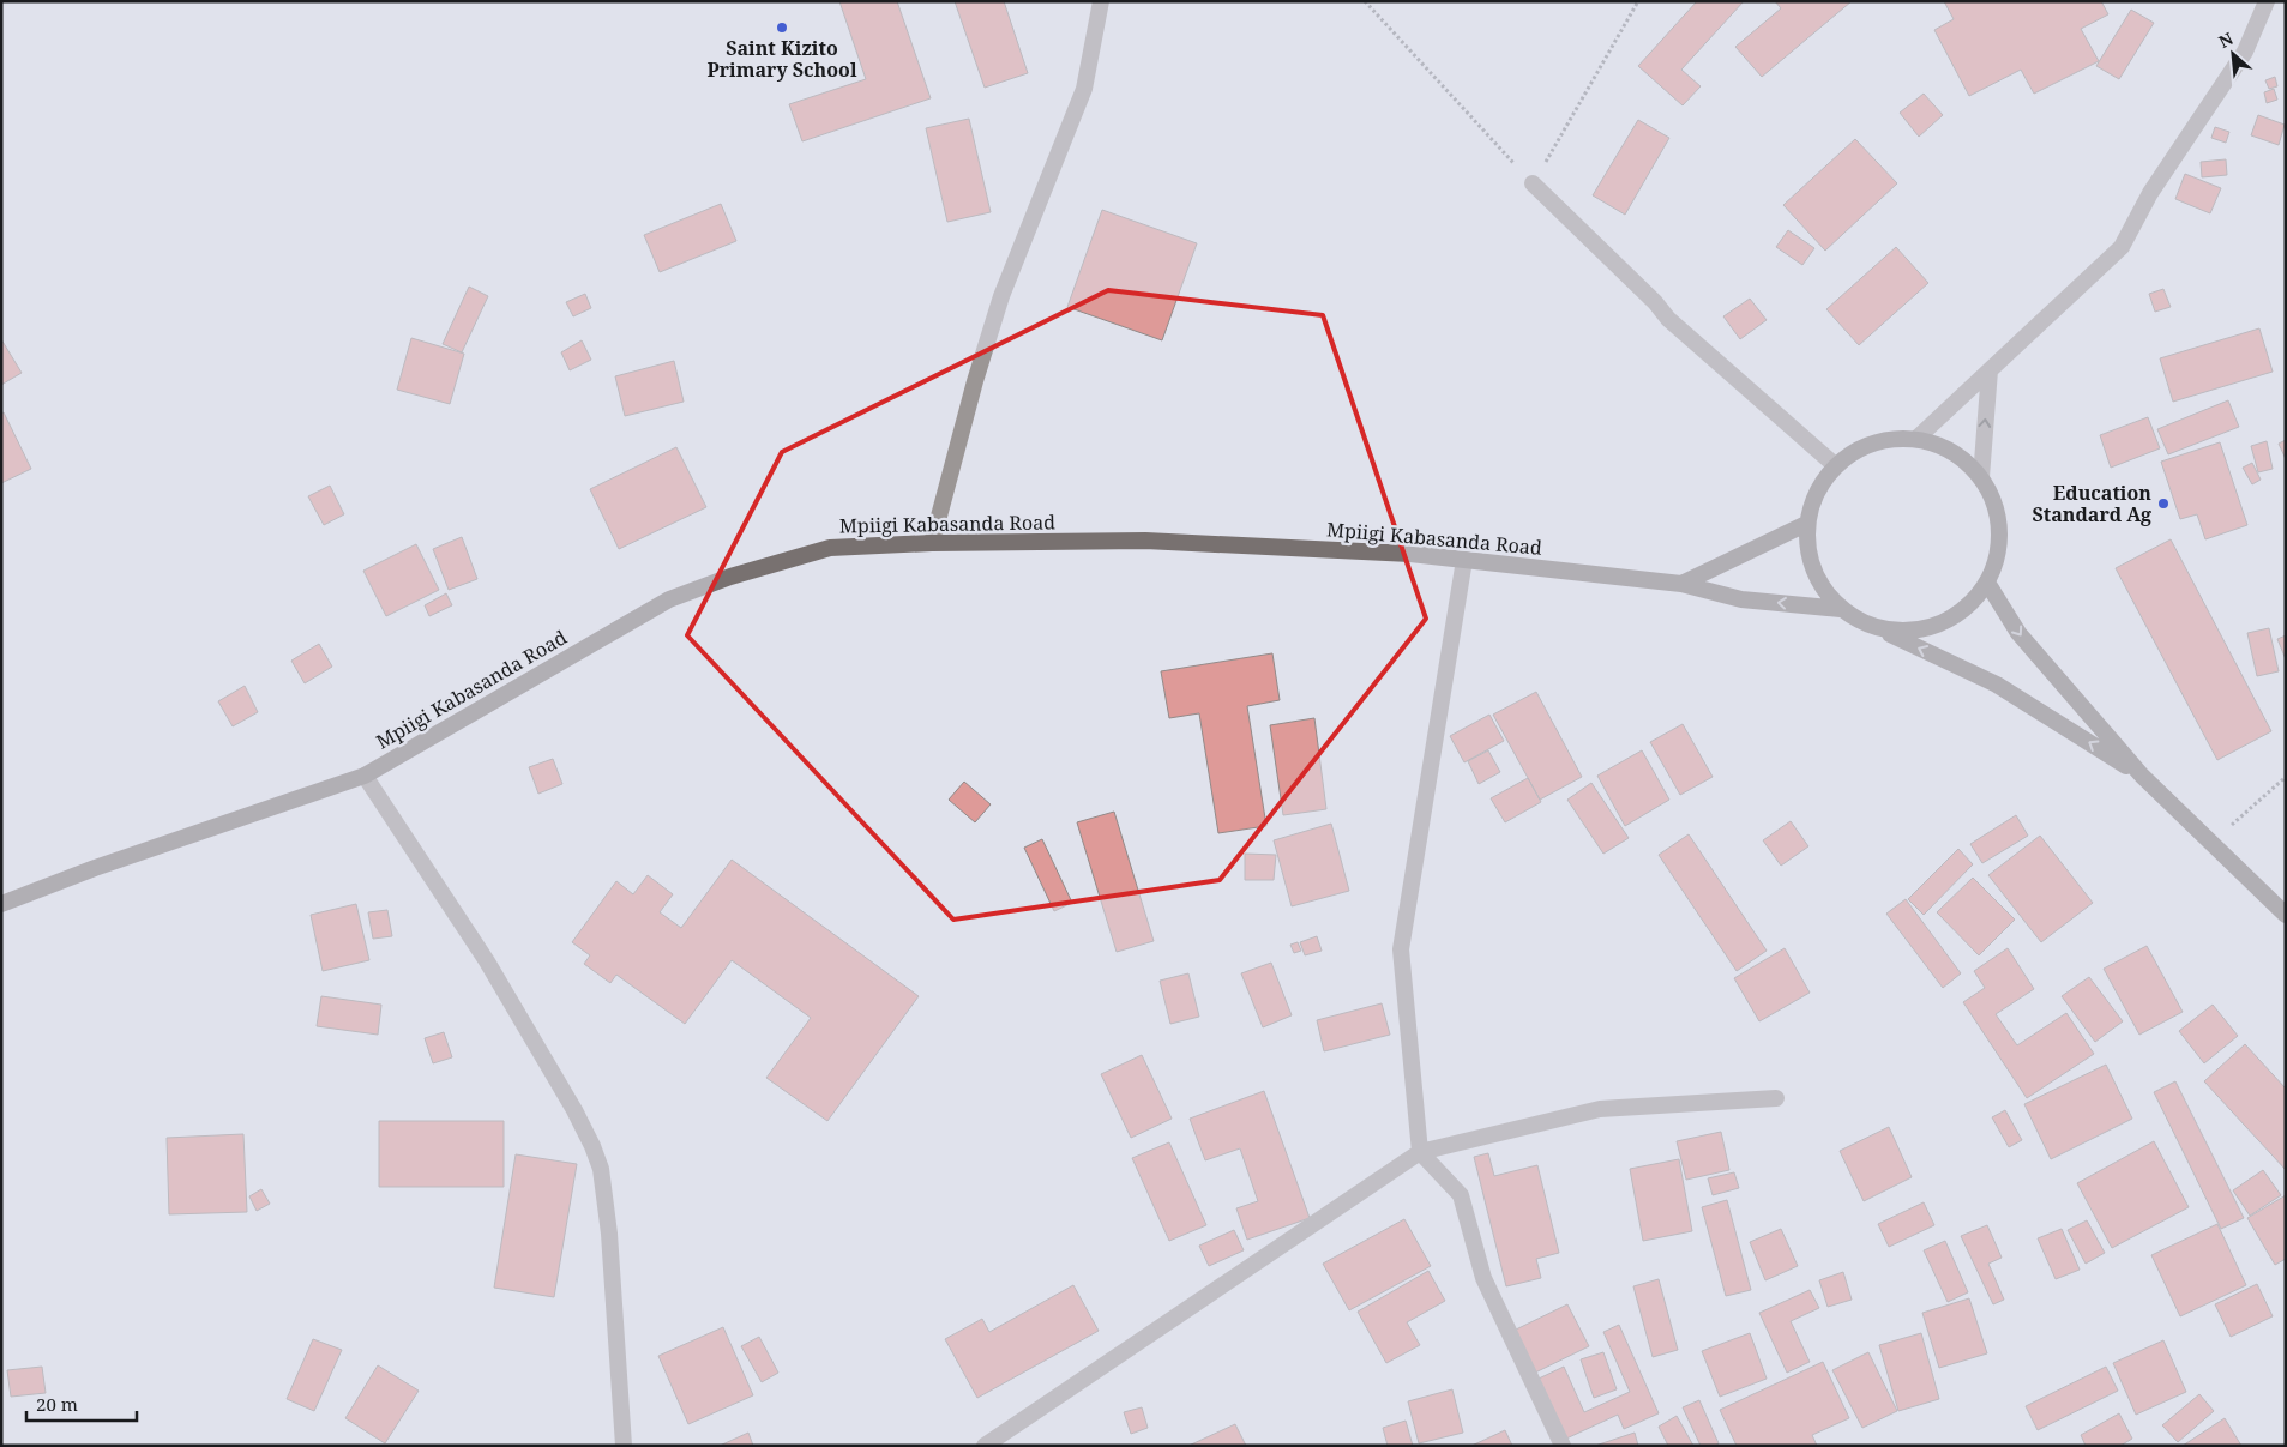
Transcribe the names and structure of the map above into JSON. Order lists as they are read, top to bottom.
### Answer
{
  "streets": {
    "main road": ["Mpiigi Kabasanda Road"]
  },
  "places": ["Saint Kizito Primary School", "Education Standard Ag"],
  "scale_bar": "20 m",
  "north": "top left"
}
